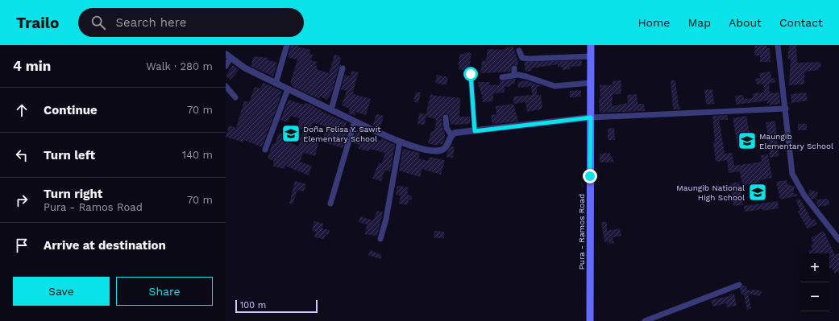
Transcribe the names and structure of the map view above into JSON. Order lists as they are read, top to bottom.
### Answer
{
  "streets": {
    "main road": ["Pura - Ramos Road"]
  },
  "places": {
    "school or university": ["Doña Felisa Y. Sawit Elementary School", "Maungib Elementary School", "Maungib National High School"]
  },
  "scale_bar": "100 m",
  "page": {
    "header": "Trailo",
    "search": "Search here",
    "nav": [
      "Home",
      "Map",
      "About",
      "Contact"
    ],
    "heading": ["4 min", "Walk · 280 m"],
    "list": [
      ["Continue", "70 m"],
      ["Turn left", "140 m"],
      ["Turn right", "Pura - Ramos Road", "70 m"],
      "Arrive at destination"
    ],
    "map_buttons": ["+", "−"],
    "buttons": ["Save", "Share"],
    "scale": "100 m"
  }
}
